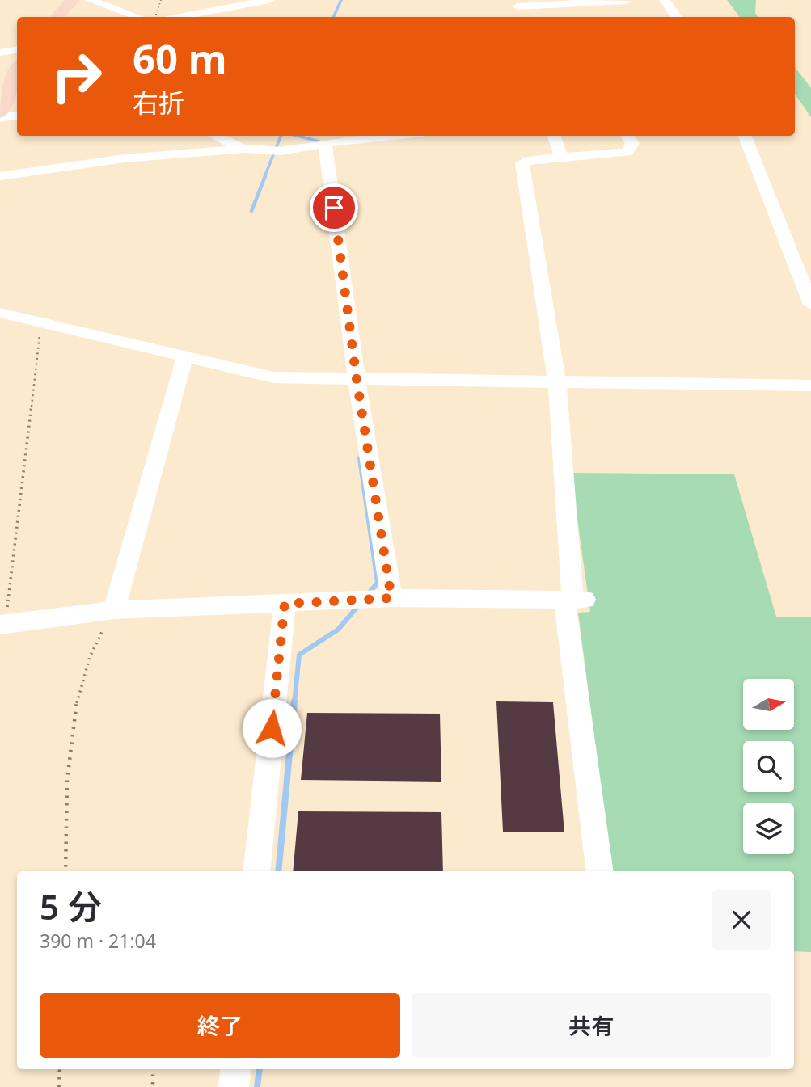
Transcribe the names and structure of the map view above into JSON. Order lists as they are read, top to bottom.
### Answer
{
  "north": "right",
  "page": {
    "turn": ["60 m", "右折"],
    "heading": ["5 分", "390 m · 21:04"],
    "buttons": ["終了", "共有"]
  }
}
